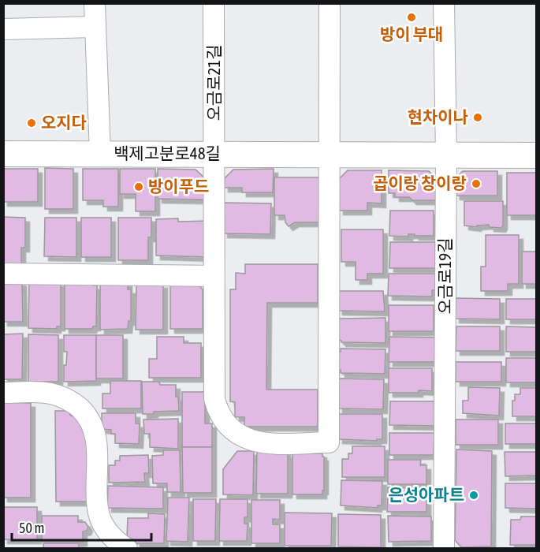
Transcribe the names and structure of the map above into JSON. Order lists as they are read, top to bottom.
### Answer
{
  "streets": {
    "street": ["오금로21길", "백제고분로48길", "오금로19길"]
  },
  "crossings": [
    ["오금로21길", "백제고분로48길"],
    ["백제고분로48길", "오금로19길"]
  ],
  "places": [
    "방이 부대",
    "현차이나",
    "오지다",
    "곱이랑 창이랑",
    "방이푸드",
    "은성아파트"
  ],
  "scale_bar": "50 m"
}
